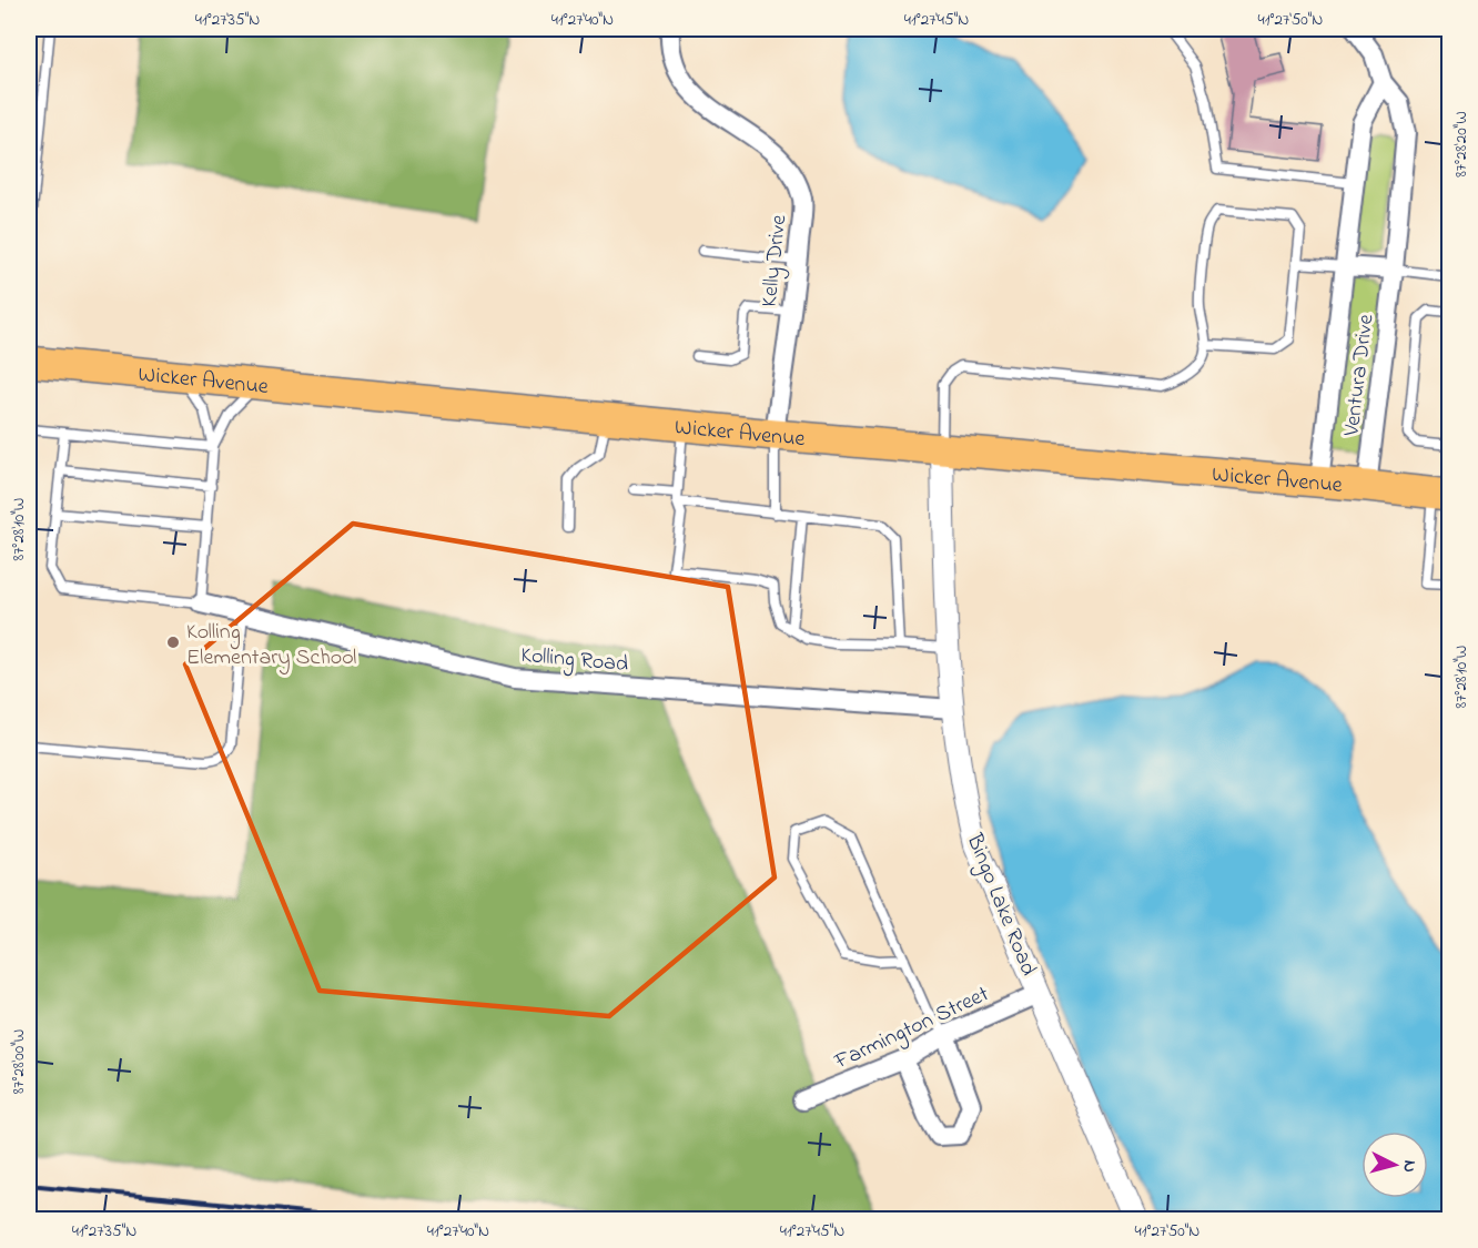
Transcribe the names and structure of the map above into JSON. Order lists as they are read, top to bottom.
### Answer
{
  "streets": {
    "highway": ["Wicker Avenue"],
    "street": [
      "Kelly Drive",
      "Ventura Drive",
      "Kolling Road",
      "Bingo Lake Road",
      "Farmington Street"
    ]
  },
  "crossings": [
    ["Kelly Drive", "Wicker Avenue"],
    ["Ventura Drive", "Wicker Avenue"],
    ["Wicker Avenue", "Bingo Lake Road"],
    ["Kolling Road", "Bingo Lake Road"],
    ["Bingo Lake Road", "Farmington Street"]
  ],
  "places": ["Kolling Elementary School"],
  "north": "right",
  "coordinates": [
    "41°27'35\"N",
    "41°27'40\"N",
    "41°27'45\"N",
    "41°27'50\"N",
    "87°28'20\"W",
    "87°28'10\"W",
    "87°28'00\"W"
  ]
}
